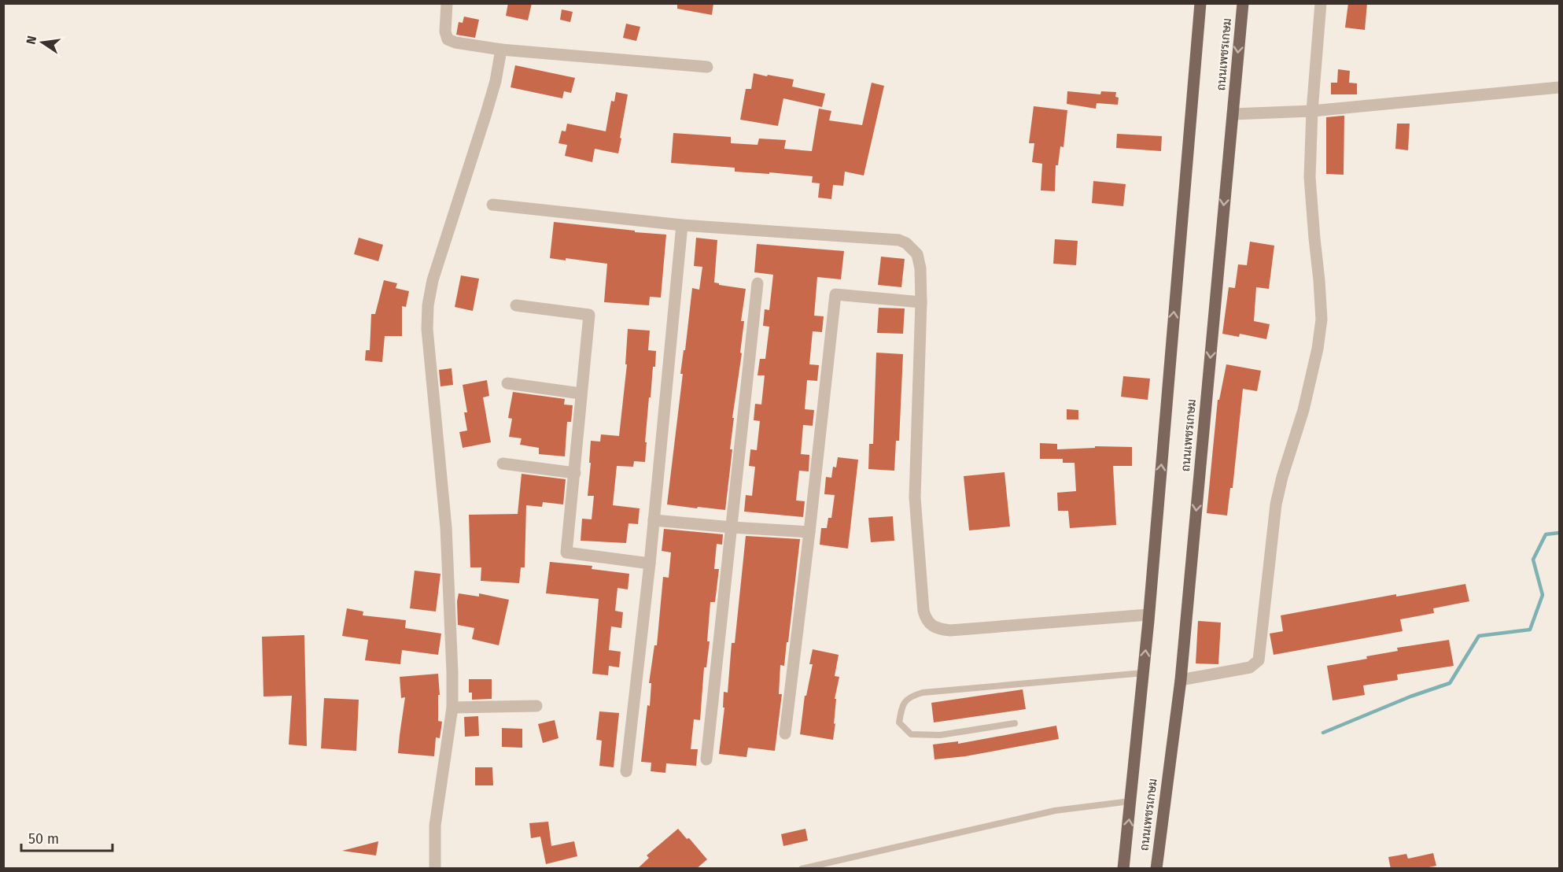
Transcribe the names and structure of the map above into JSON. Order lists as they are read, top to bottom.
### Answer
{
  "streets": {
    "main road": ["ถนนเพชรเกษม"]
  },
  "scale_bar": "50 m",
  "north": "left"
}
